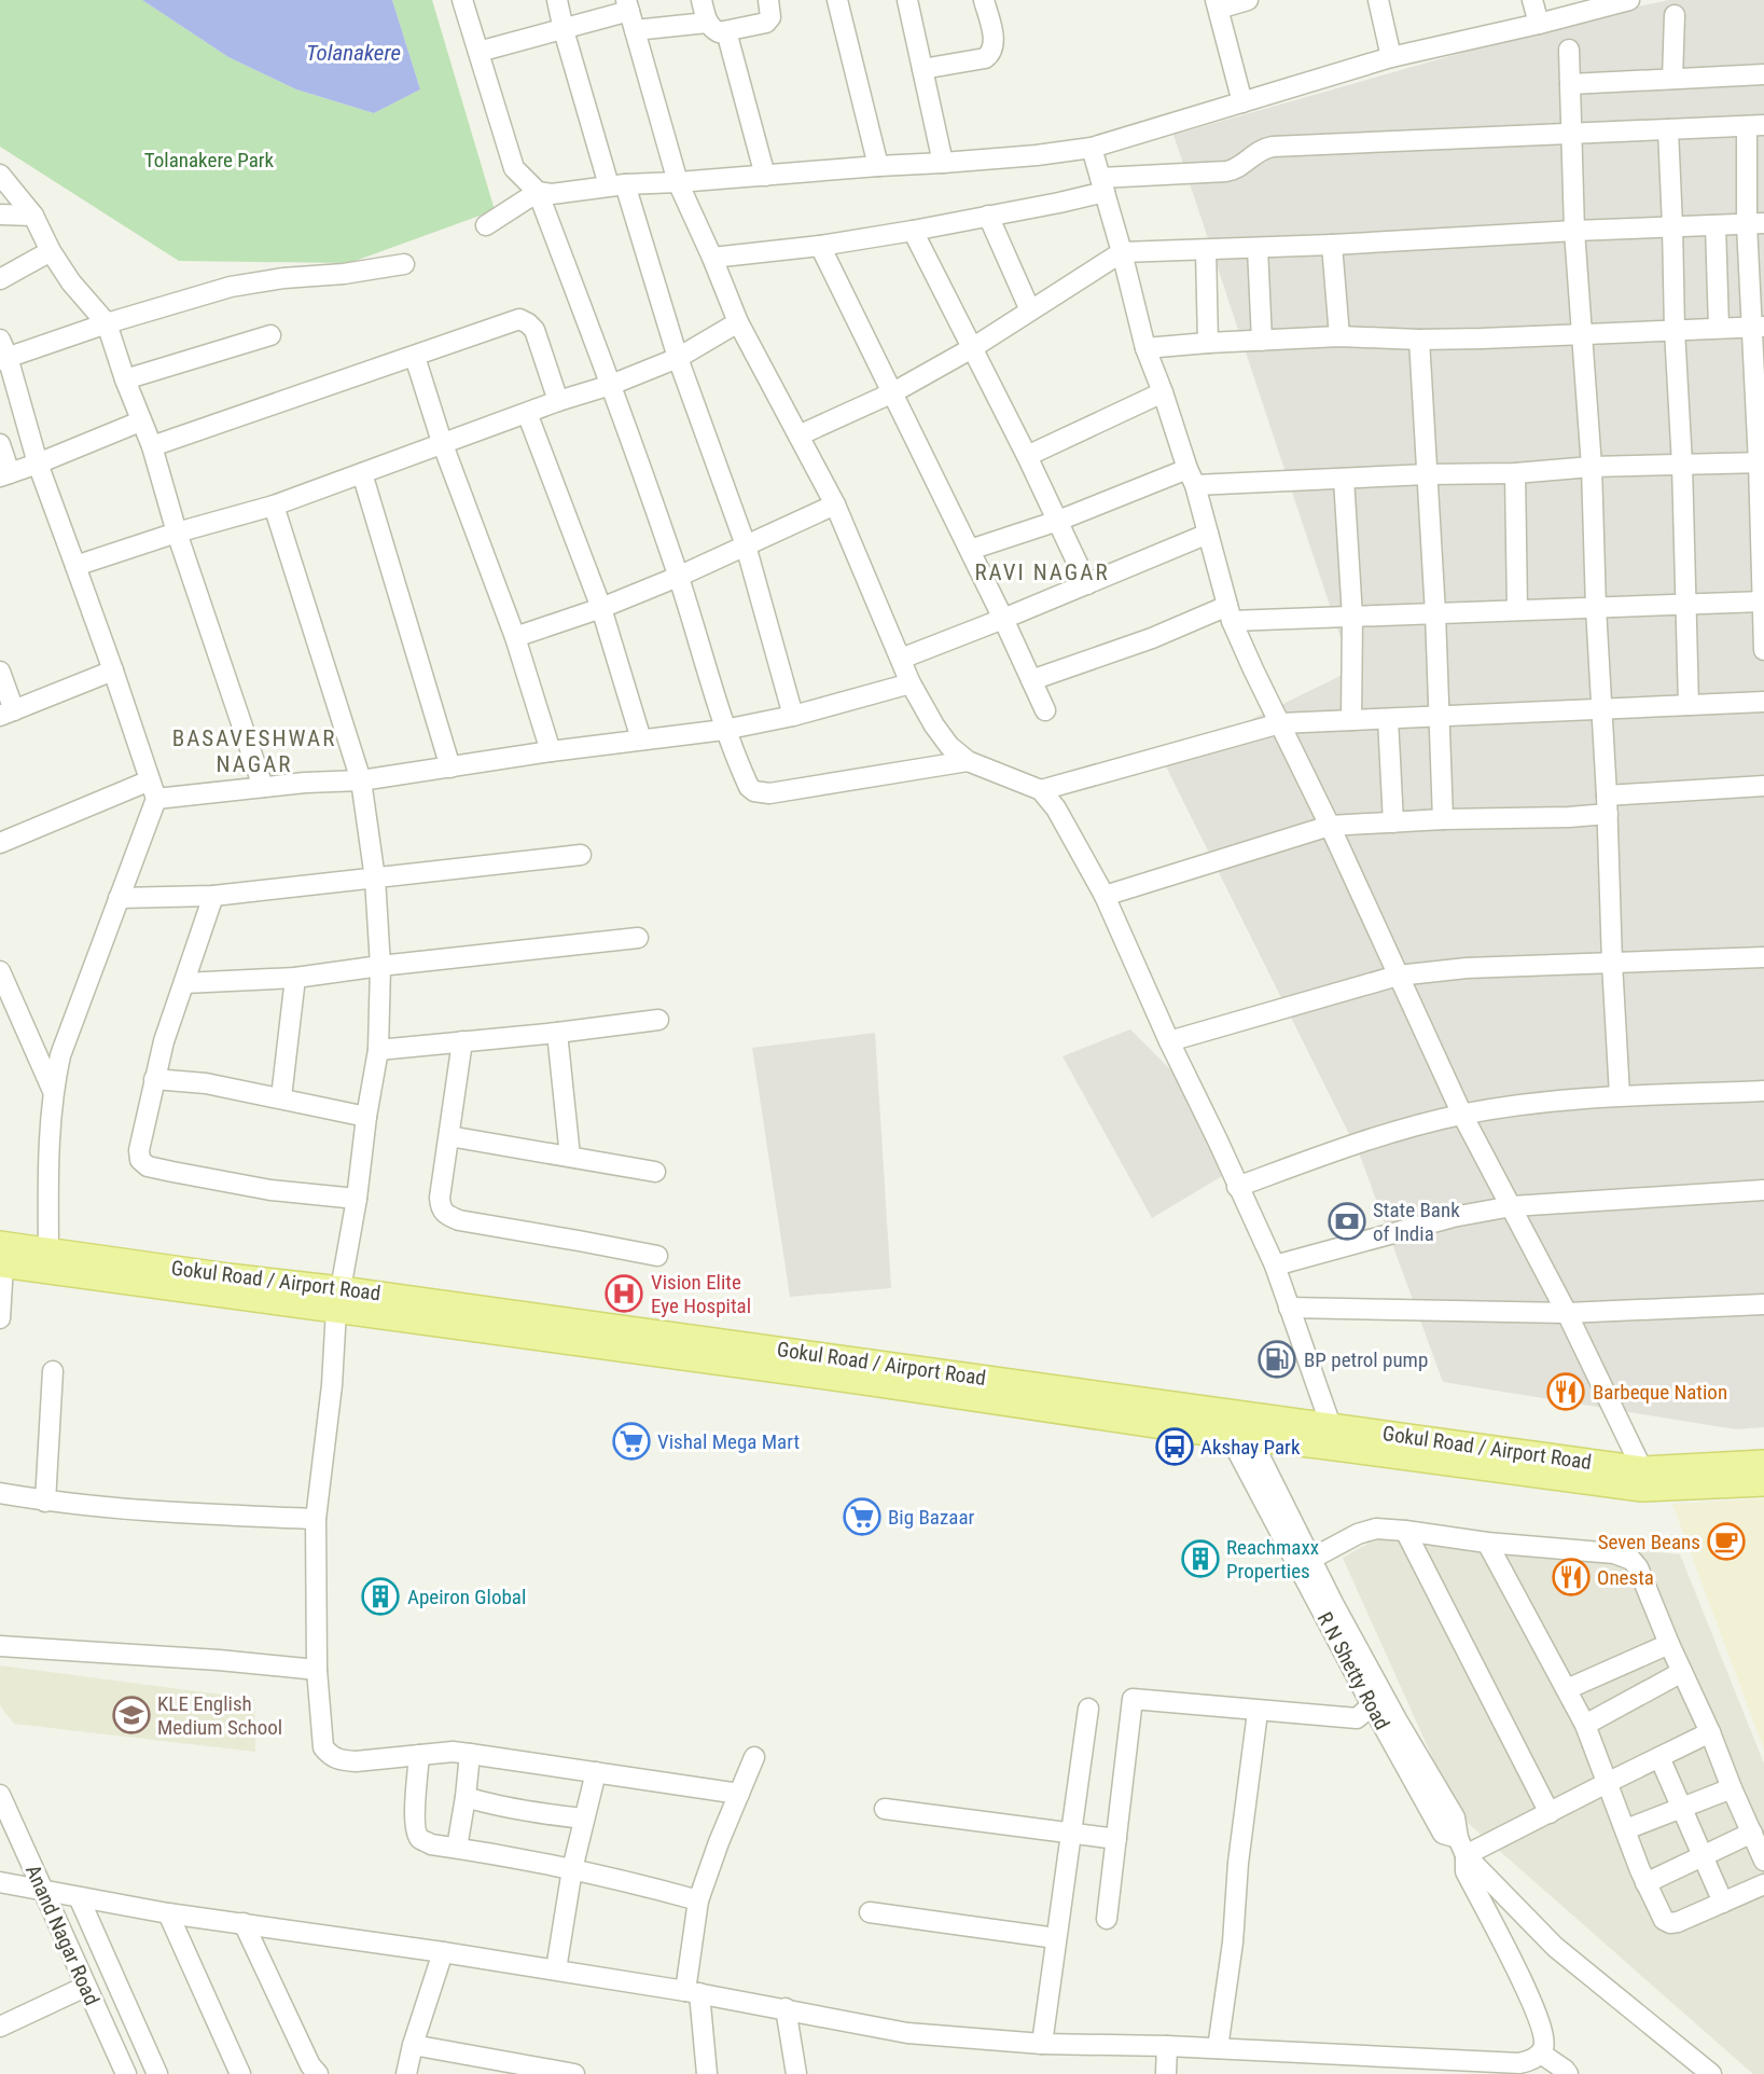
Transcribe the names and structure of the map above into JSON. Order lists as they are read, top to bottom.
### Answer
{
  "streets": {
    "main road": ["Gokul Road / Airport Road"],
    "street": ["R N Shetty Road", "Anand Nagar Road"]
  },
  "crossings": [
    ["Gokul Road / Airport Road", "R N Shetty Road"]
  ],
  "districts": ["RAVI NAGAR", "BASAVESHWAR NAGAR"],
  "water": ["Tolanakere"],
  "parks": ["Tolanakere Park"],
  "places": {
    "bank": ["State Bank of India"],
    "hospital": ["Vision Elite Eye Hospital"],
    "fuel station": ["BP petrol pump"],
    "restaurant": ["Barbeque Nation", "Onesta"],
    "supermarket": ["Vishal Mega Mart", "Big Bazaar"],
    "bus stop": ["Akshay Park"],
    "cafe": ["Seven Beans"],
    "building": ["Reachmaxx Properties", "Apeiron Global"],
    "school or university": ["KLE English Medium School"]
  }
}
